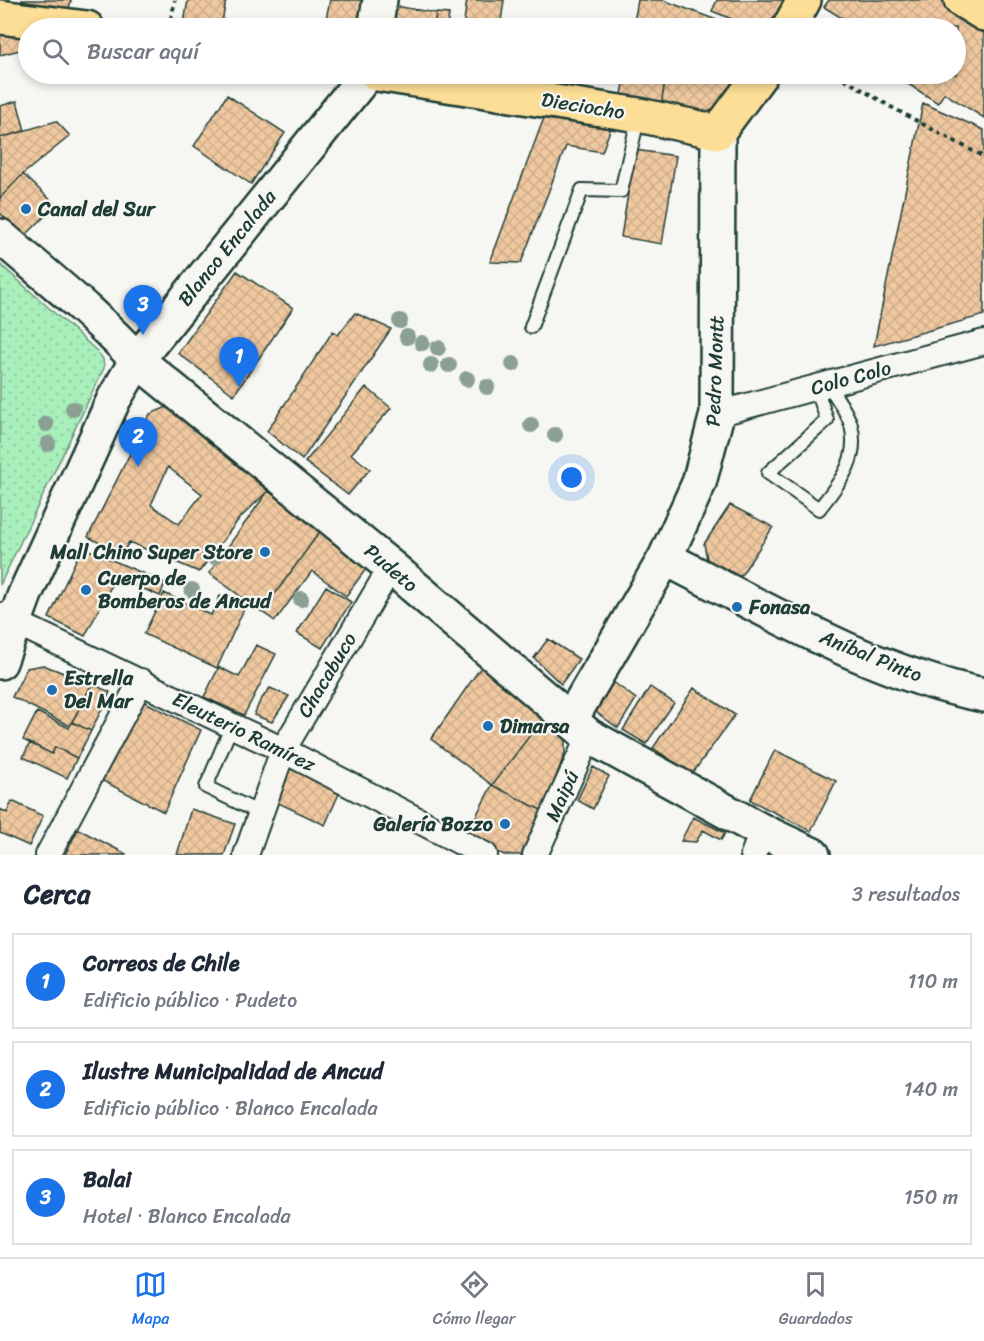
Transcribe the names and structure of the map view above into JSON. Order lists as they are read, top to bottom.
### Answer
{
  "streets": {
    "main road": ["Dieciocho"],
    "street": [
      "Blanco Encalada",
      "Pedro Montt",
      "Colo Colo",
      "Pudeto",
      "Aníbal Pinto",
      "Chacabuco",
      "Eleuterio Ramírez",
      "Maipú"
    ]
  },
  "crossings": [
    ["Dieciocho", "Pedro Montt"],
    ["Blanco Encalada", "Pudeto"],
    ["Blanco Encalada", "Eleuterio Ramírez"],
    ["Pedro Montt", "Colo Colo"],
    ["Pedro Montt", "Pudeto"],
    ["Pedro Montt", "Aníbal Pinto"],
    ["Pedro Montt", "Maipú"],
    ["Pudeto", "Chacabuco"],
    ["Pudeto", "Maipú"],
    ["Chacabuco", "Eleuterio Ramírez"]
  ],
  "places": [
    "Canal del Sur",
    "Mall Chino Super Store",
    "Cuerpo de Bomberos de Ancud",
    "Fonasa",
    "Estrella Del Mar",
    "Dimarsa",
    "Galería Bozzo"
  ],
  "page": {
    "search": "Buscar aquí",
    "pins": ["3", "1", "2"],
    "heading": ["Cerca", "3 resultados"],
    "list": [
      {
        "mark": "1",
        "name": "Correos de Chile",
        "note": "Edificio público · Pudeto",
        "value": "110 m"
      },
      {
        "mark": "2",
        "name": "Ilustre Municipalidad de Ancud",
        "note": "Edificio público · Blanco Encalada",
        "value": "140 m"
      },
      {
        "mark": "3",
        "name": "Balai",
        "note": "Hotel · Blanco Encalada",
        "value": "150 m"
      }
    ],
    "nav": ["Mapa", "Cómo llegar", "Guardados"]
  }
}
